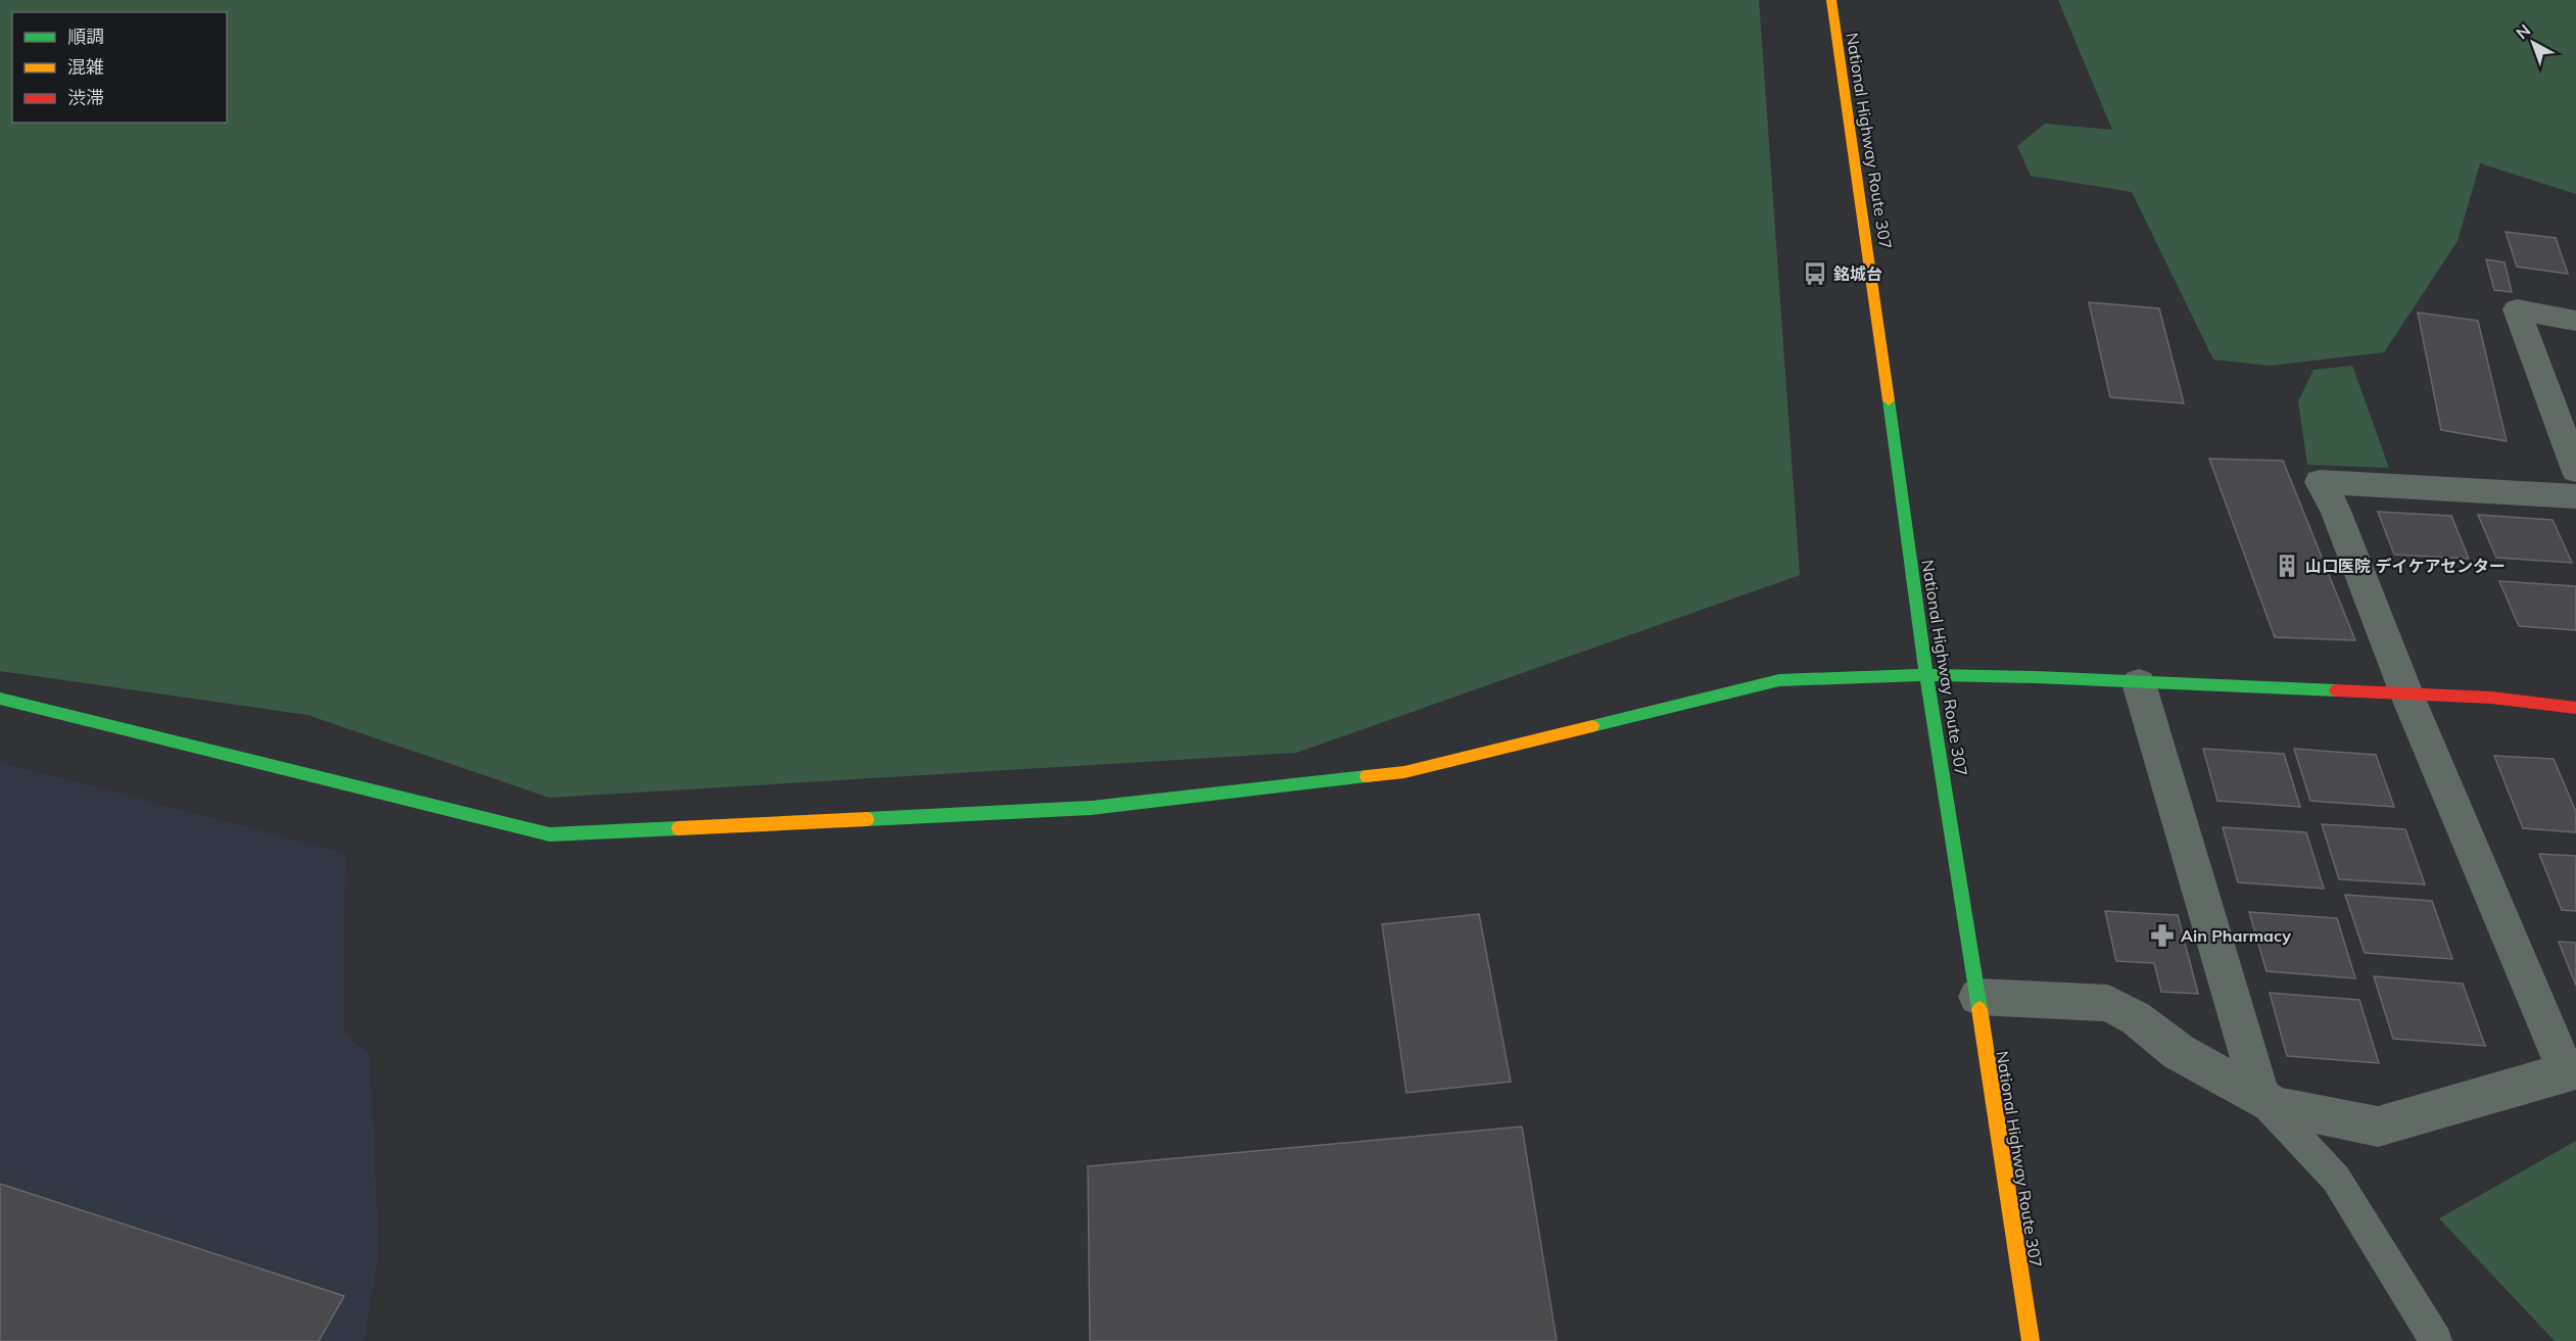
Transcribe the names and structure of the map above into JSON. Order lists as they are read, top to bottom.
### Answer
{
  "streets": {
    "main road": ["National Highway Route 307"]
  },
  "places": {
    "bus stop": ["銘城台"],
    "building": ["山口医院 デイケアセンター"],
    "pharmacy": ["Ain Pharmacy"]
  },
  "legend": ["順調", "混雑", "渋滞"],
  "north": "top left"
}
